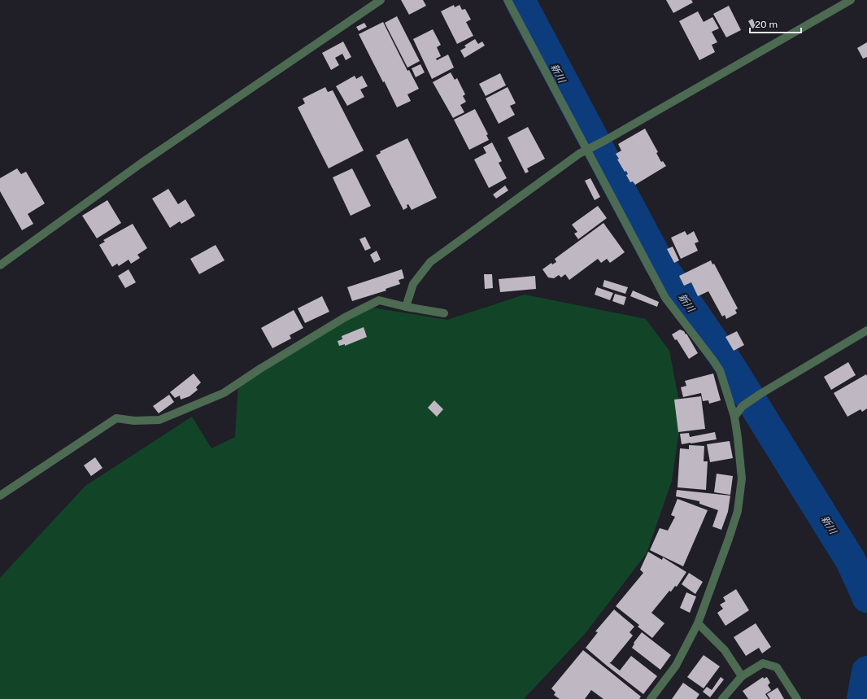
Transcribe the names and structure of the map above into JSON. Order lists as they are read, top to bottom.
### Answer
{
  "water": ["新川"],
  "scale_bar": "20 m"
}
